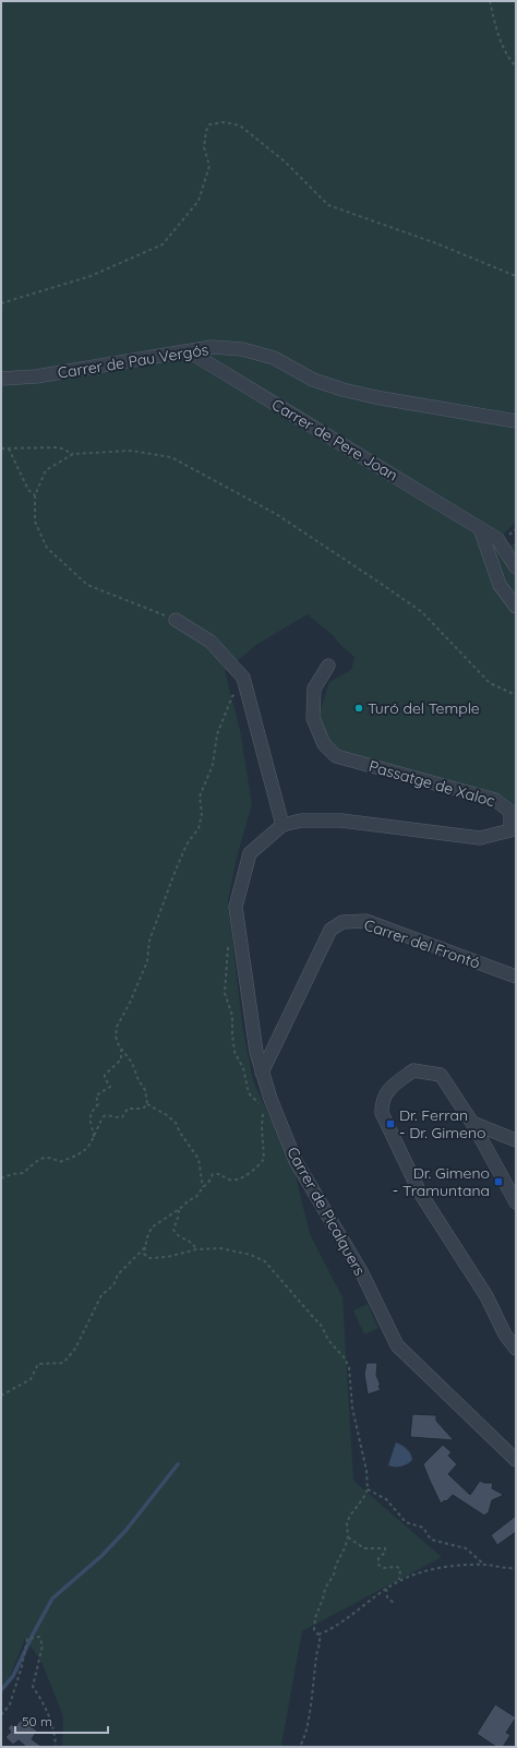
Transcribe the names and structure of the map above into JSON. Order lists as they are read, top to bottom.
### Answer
{
  "streets": {
    "street": [
      "Carrer de Pau Vergós",
      "Carrer de Pere Joan",
      "Passatge de Xaloc",
      "Carrer del Frontó",
      "Carrer de Picalquers"
    ]
  },
  "crossings": [
    ["Carrer de Pau Vergós", "Carrer de Pere Joan"],
    ["Passatge de Xaloc", "Carrer de Picalquers"],
    ["Carrer del Frontó", "Carrer de Picalquers"]
  ],
  "places": {
    "other": ["Turó del Temple"],
    "transit": ["Dr. Ferran - Dr. Gimeno", "Dr. Gimeno - Tramuntana"]
  },
  "scale_bar": "50 m"
}
